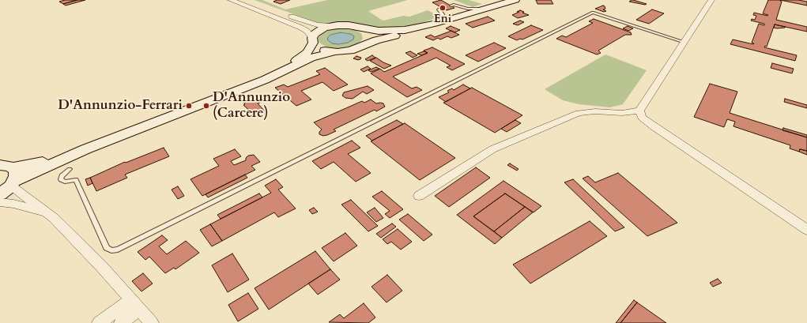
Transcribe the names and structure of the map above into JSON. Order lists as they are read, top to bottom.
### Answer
{
  "places": ["Eni", "D'Annunzio-Ferrari", "D'Annunzio (Carcere)"]
}
